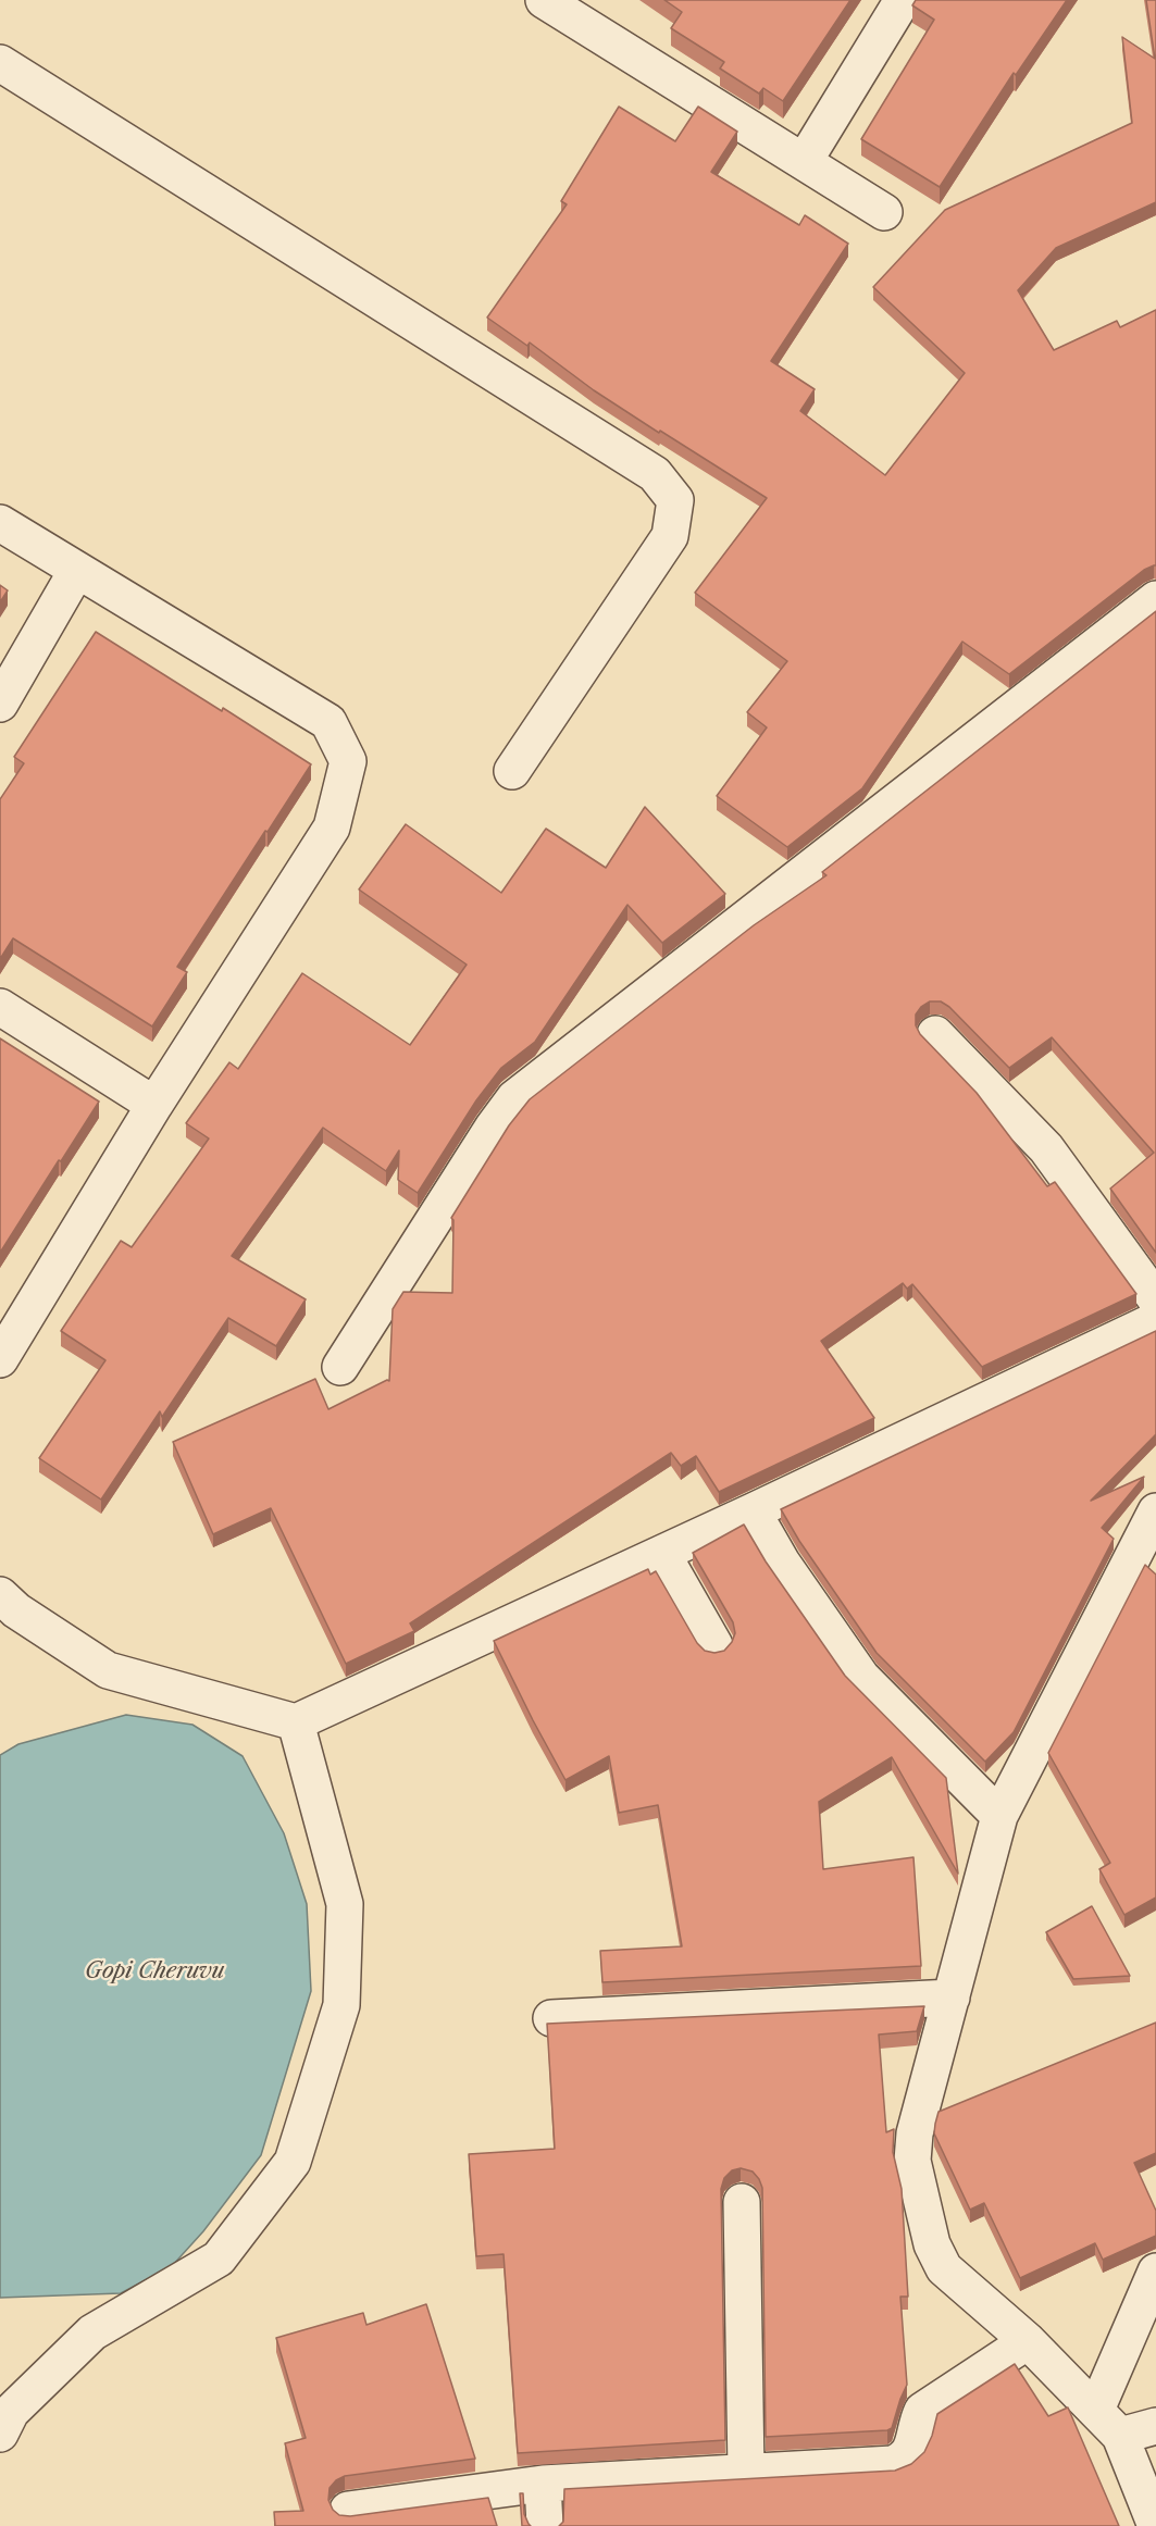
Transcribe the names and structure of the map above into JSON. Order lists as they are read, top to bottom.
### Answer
{
  "water": ["Gopi Cheruvu"]
}
